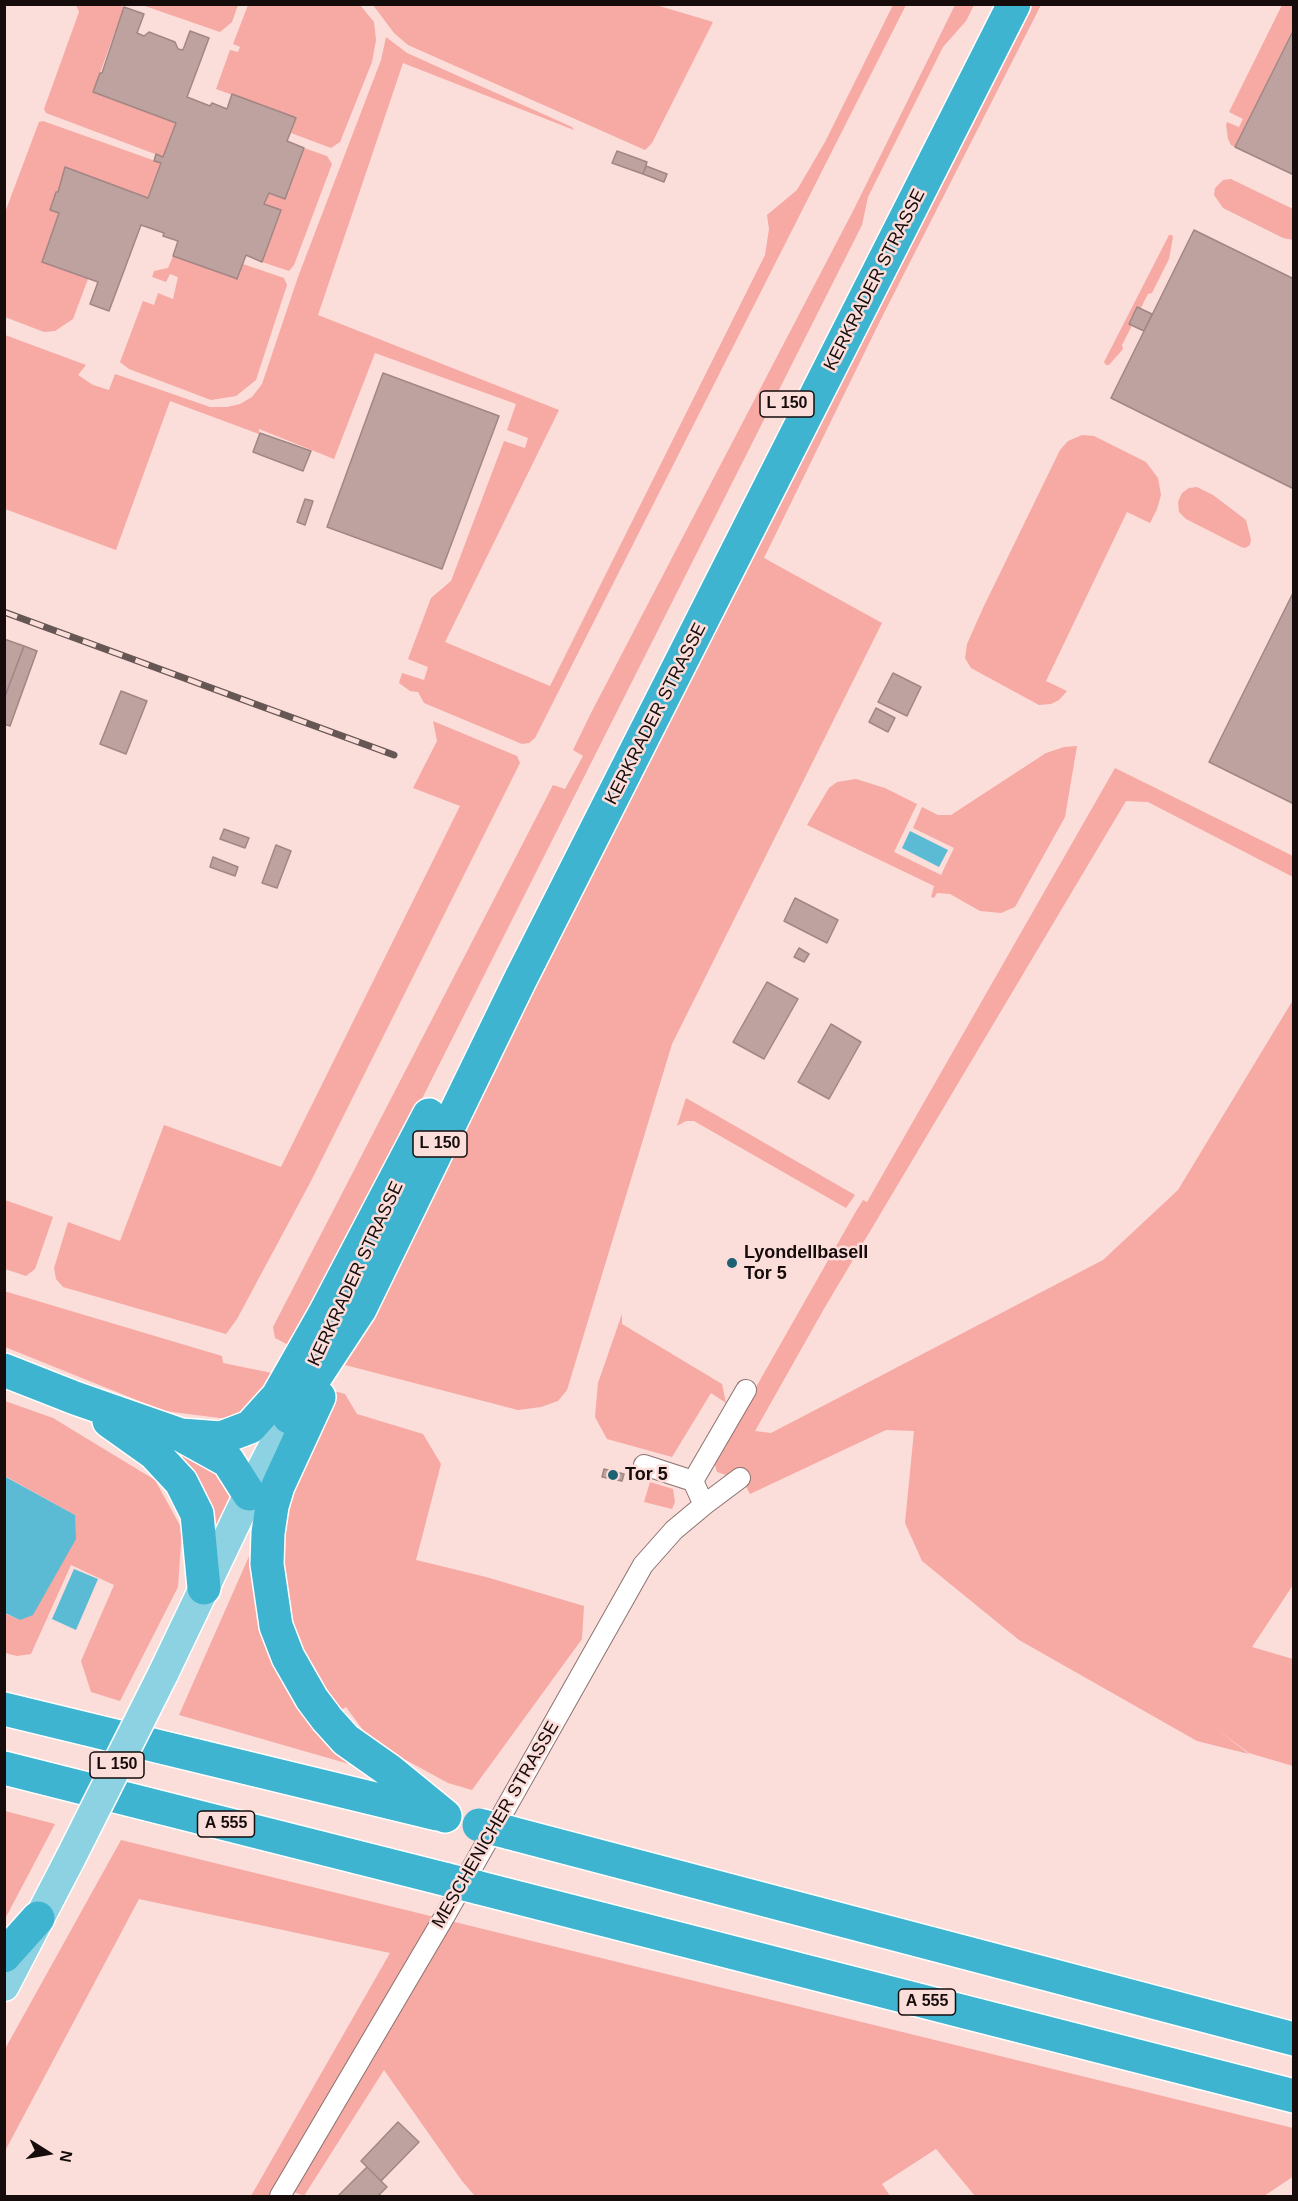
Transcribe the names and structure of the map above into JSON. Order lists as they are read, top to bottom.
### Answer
{
  "streets": {
    "highway": ["KERKRADER STRASSE", "L 150", "A 555"],
    "street": ["MESCHENICHER STRASSE"]
  },
  "places": ["Lyondellbasell Tor 5", "Tor 5"],
  "north": "right"
}
